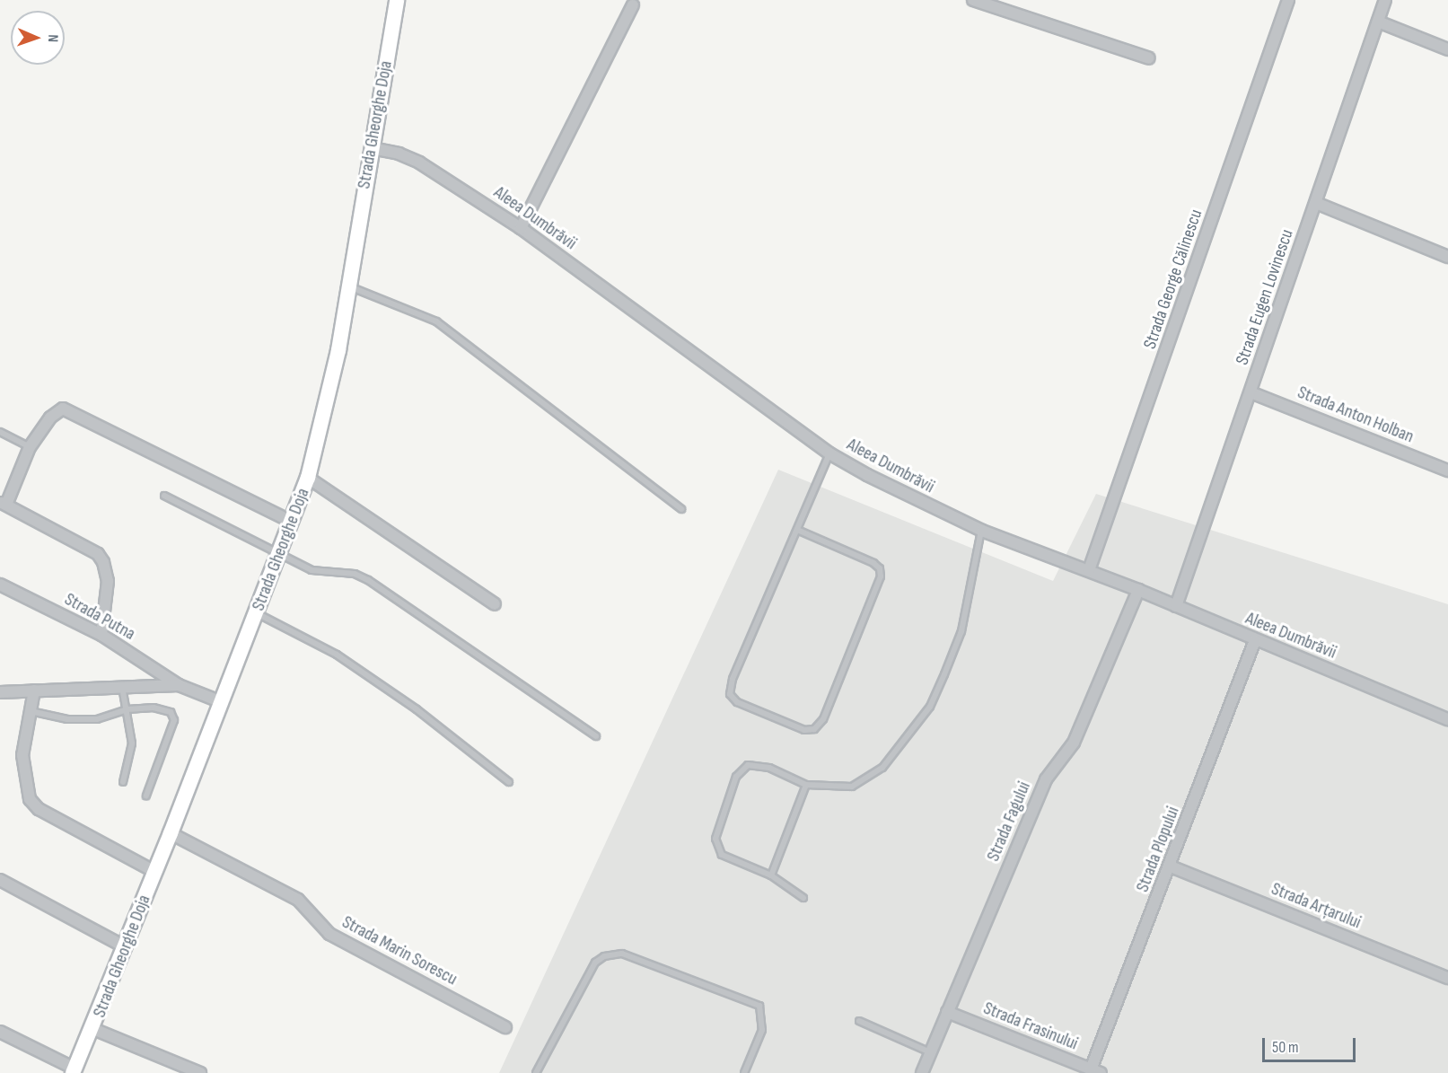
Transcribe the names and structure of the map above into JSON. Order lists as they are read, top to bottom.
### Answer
{
  "streets": {
    "main road": ["Strada Gheorghe Doja"],
    "street": [
      "Aleea Dumbrăvii",
      "Strada George Călinescu",
      "Strada Eugen Lovinescu",
      "Strada Anton Holban",
      "Strada Putna",
      "Strada Fagului",
      "Strada Plopului",
      "Strada Arțarului",
      "Strada Marin Sorescu",
      "Strada Frasinului"
    ]
  },
  "crossings": [
    ["Strada Gheorghe Doja", "Aleea Dumbrăvii"],
    ["Strada Gheorghe Doja", "Strada Putna"],
    ["Strada Gheorghe Doja", "Strada Marin Sorescu"],
    ["Aleea Dumbrăvii", "Strada George Călinescu"],
    ["Aleea Dumbrăvii", "Strada Eugen Lovinescu"],
    ["Aleea Dumbrăvii", "Strada Fagului"],
    ["Aleea Dumbrăvii", "Strada Plopului"],
    ["Strada Eugen Lovinescu", "Strada Anton Holban"],
    ["Strada Fagului", "Strada Frasinului"],
    ["Strada Plopului", "Strada Arțarului"],
    ["Strada Plopului", "Strada Frasinului"]
  ],
  "scale_bar": "50 m",
  "north": "right"
}
